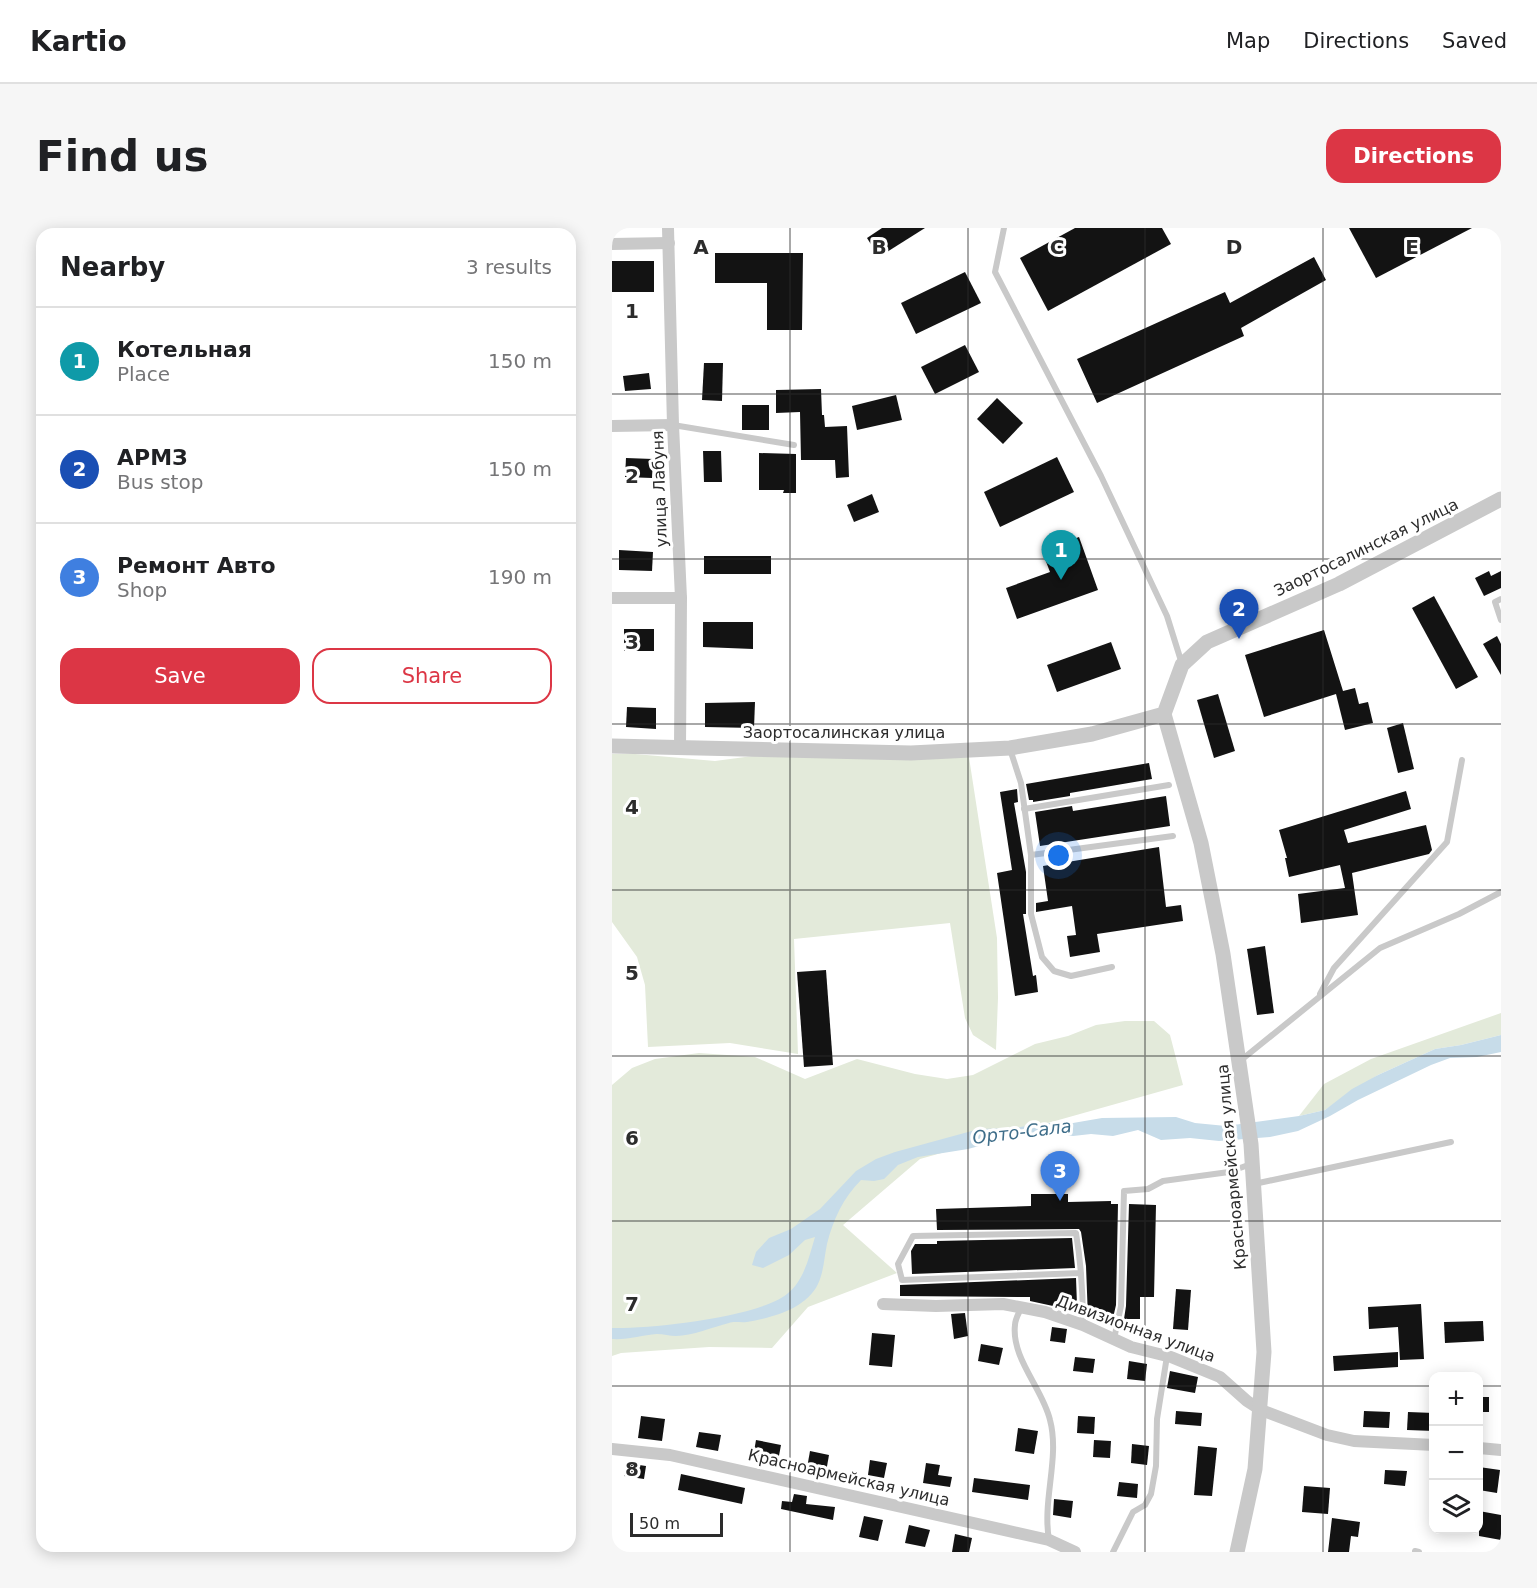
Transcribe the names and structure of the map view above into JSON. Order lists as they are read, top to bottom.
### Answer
{
  "streets": {
    "street": [
      "улица Лабуня",
      "Заортосалинская улица",
      "Красноармейская улица",
      "Дивизионная улица"
    ]
  },
  "crossings": [
    ["улица Лабуня", "Заортосалинская улица"],
    ["Заортосалинская улица", "Красноармейская улица"],
    ["Красноармейская улица", "Дивизионная улица"]
  ],
  "water": ["Орто-Сала"],
  "scale_bar": "50 m",
  "page": {
    "header": "Kartio",
    "nav": ["Map", "Directions", "Saved"],
    "buttons": [
      "Directions",
      ["Save", "Share"]
    ],
    "title": "Find us",
    "heading": ["Nearby", "3 results"],
    "list": [
      {
        "mark": "1",
        "name": "Котельная",
        "note": "Place",
        "value": "150 m"
      },
      {
        "mark": "2",
        "name": "АРМЗ",
        "note": "Bus stop",
        "value": "150 m"
      },
      {
        "mark": "3",
        "name": "Ремонт Авто",
        "note": "Shop",
        "value": "190 m"
      }
    ],
    "pins": ["1", "2", "3"],
    "map_buttons": ["+", "−"],
    "scale": "50 m"
  },
  "grid": {
    "columns": [
      "A",
      "B",
      "C",
      "D",
      "E"
    ],
    "rows": [
      "1",
      "2",
      "3",
      "4",
      "5",
      "6",
      "7",
      "8"
    ]
  }
}
